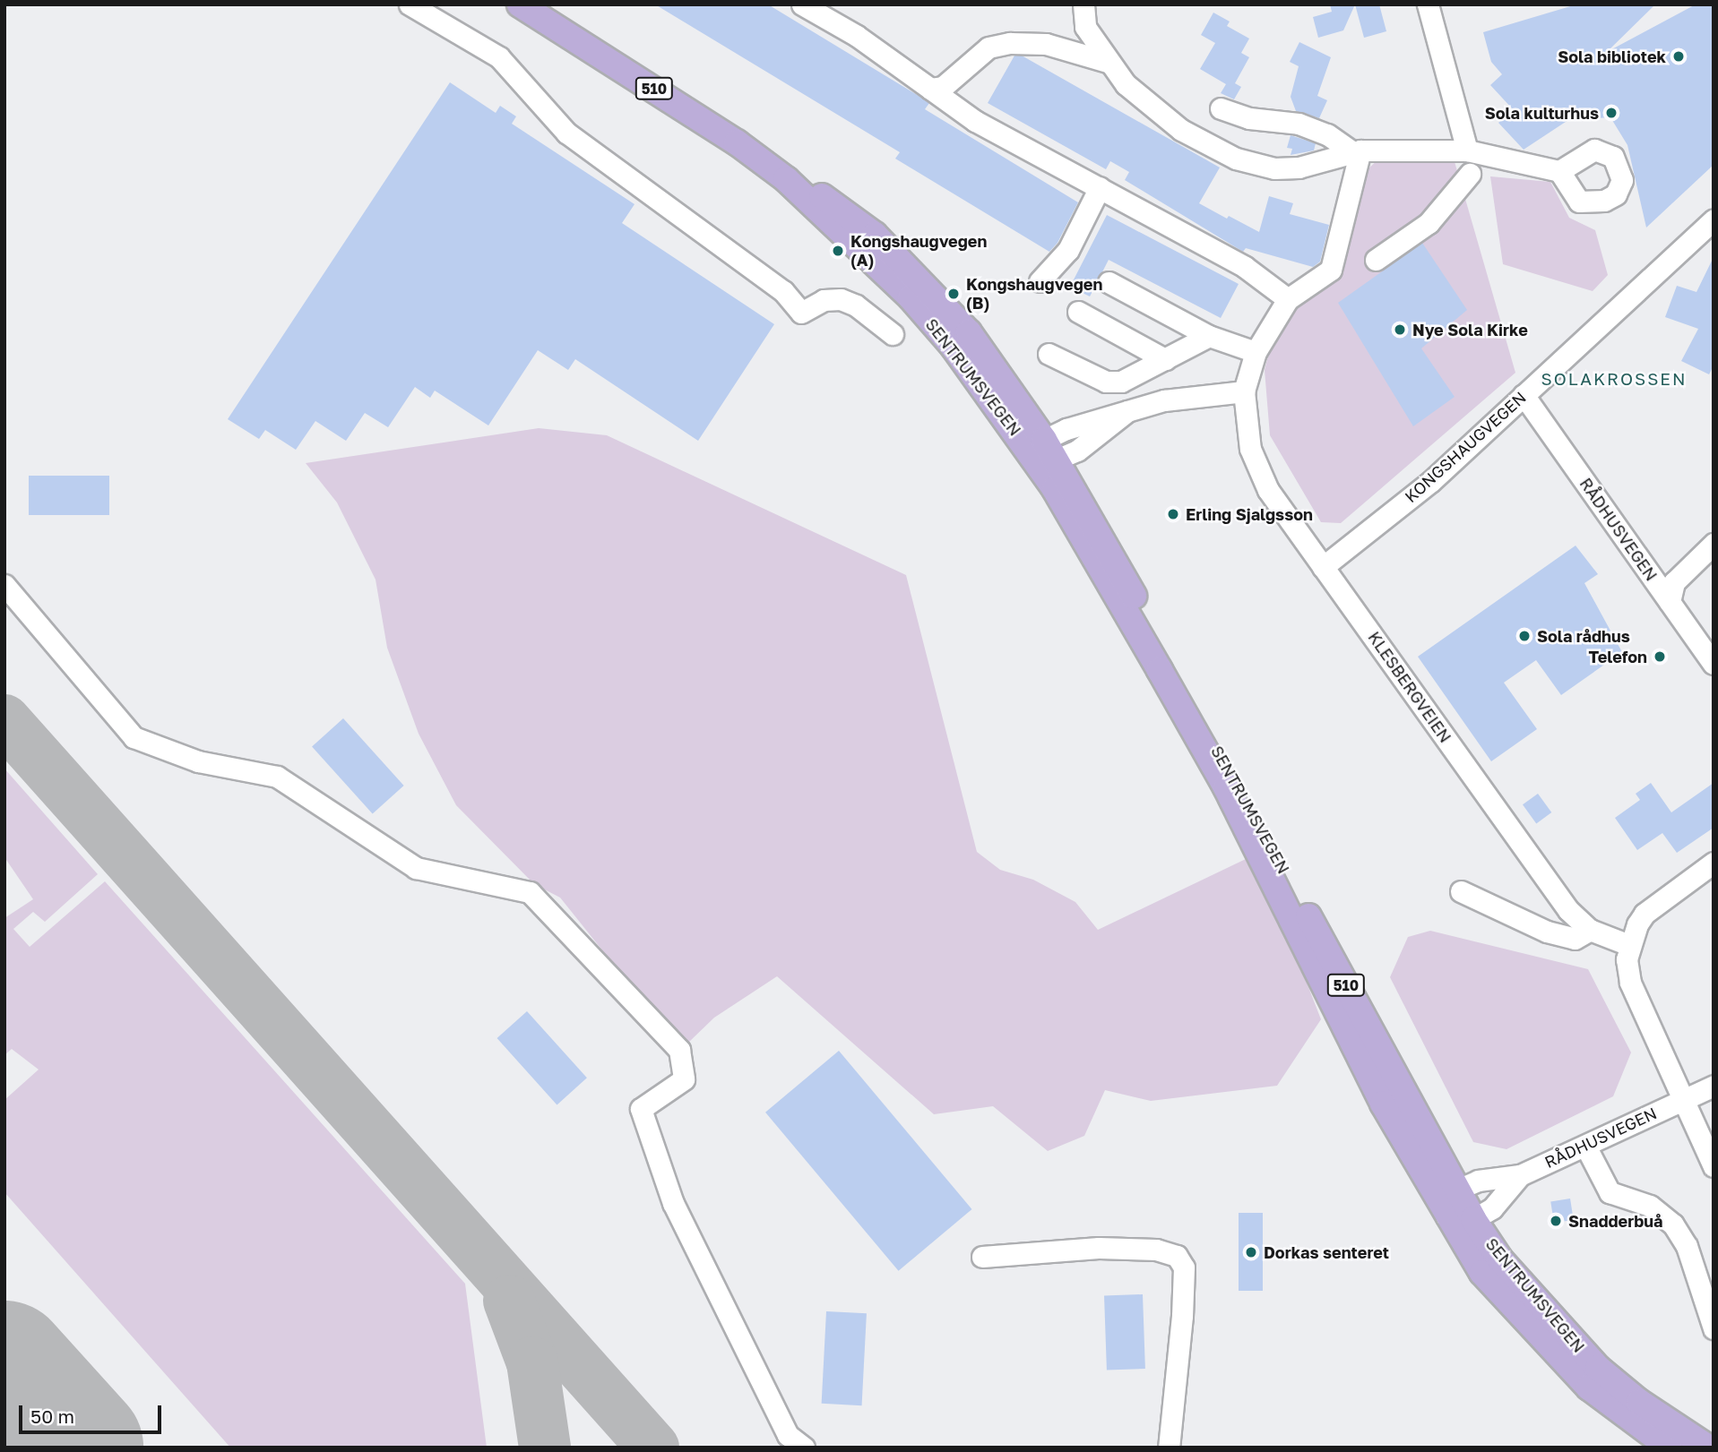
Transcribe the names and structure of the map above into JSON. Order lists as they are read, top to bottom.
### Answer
{
  "streets": {
    "main road": ["510", "SENTRUMSVEGEN"],
    "street": ["KONGSHAUGVEGEN", "RÅDHUSVEGEN", "KLESBERGVEIEN"]
  },
  "crossings": [
    ["SENTRUMSVEGEN", "RÅDHUSVEGEN"],
    ["KONGSHAUGVEGEN", "RÅDHUSVEGEN"],
    ["KONGSHAUGVEGEN", "KLESBERGVEIEN"]
  ],
  "districts": ["SOLAKROSSEN"],
  "places": [
    "Sola bibliotek",
    "Sola kulturhus",
    "Kongshaugvegen (A)",
    "Kongshaugvegen (B)",
    "Nye Sola Kirke",
    "Erling Sjalgsson",
    "Sola rådhus",
    "Telefon",
    "Snadderbuå",
    "Dorkas senteret"
  ],
  "scale_bar": "50 m"
}
